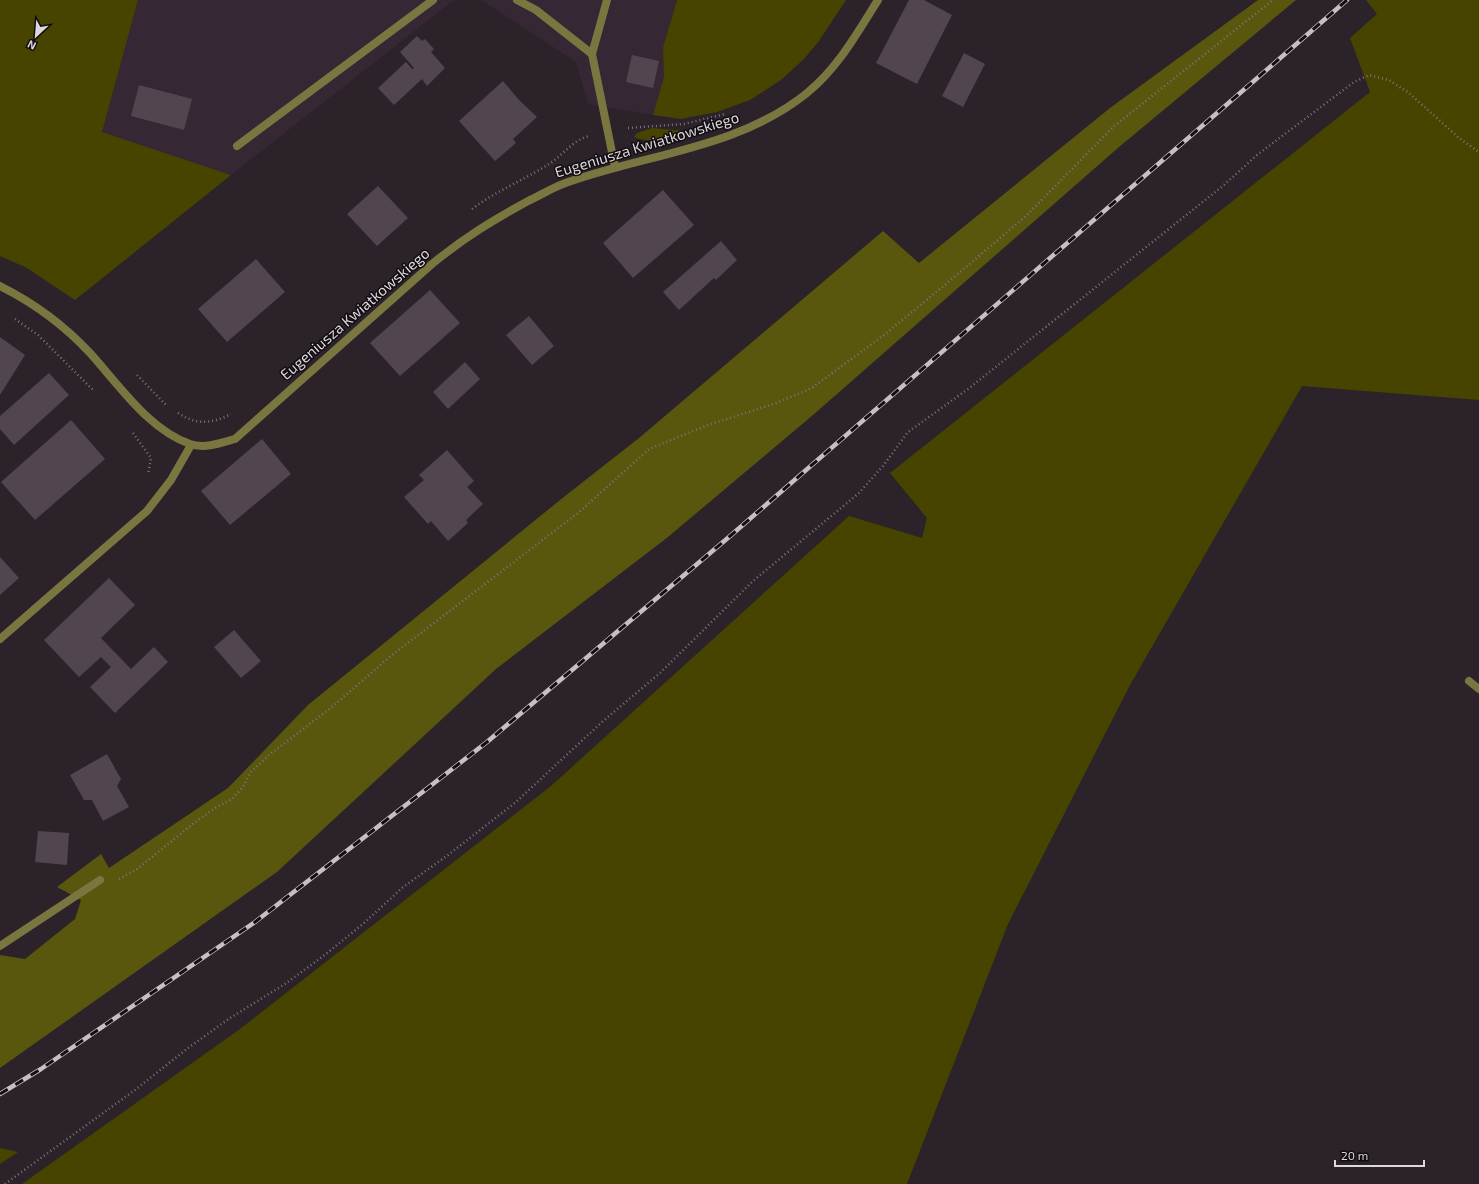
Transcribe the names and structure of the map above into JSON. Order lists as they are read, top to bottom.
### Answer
{
  "streets": {
    "street": ["Eugeniusza Kwiatkowskiego"]
  },
  "scale_bar": "20 m",
  "north": "bottom left"
}
